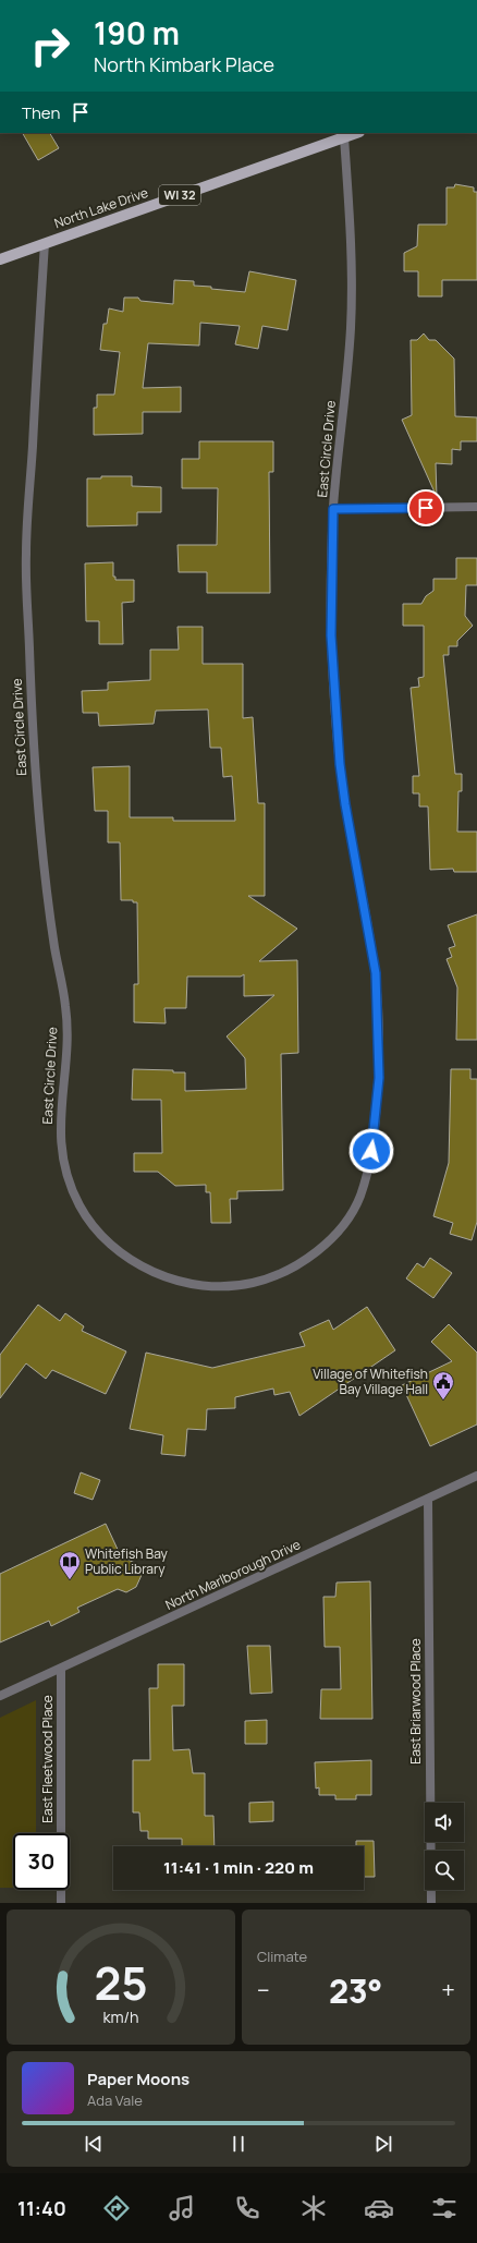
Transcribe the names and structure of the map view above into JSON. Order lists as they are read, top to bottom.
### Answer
{
  "streets": {
    "main road": ["WI 32", "North Lake Drive"],
    "street": [
      "East Circle Drive",
      "North Marlborough Drive",
      "East Briarwood Place",
      "East Fleetwood Place"
    ]
  },
  "crossings": [
    ["North Lake Drive", "East Circle Drive"],
    ["North Marlborough Drive", "East Briarwood Place"],
    ["North Marlborough Drive", "East Fleetwood Place"]
  ],
  "places": {
    "public building": ["Village of Whitefish Bay Village Hall"],
    "library": ["Whitefish Bay Public Library"]
  },
  "page": {
    "turn": ["190 m", "North Kimbark Place"],
    "then": "Then",
    "limit": "30",
    "trip": "11:41 · 1 min · 220 m",
    "tile": "Climate",
    "heat": ["−", "23°", "+"],
    "song": ["Paper Moons", "Ada Vale"],
    "tabs": "11:40",
    "gauge": ["25", "km/h"]
  }
}
